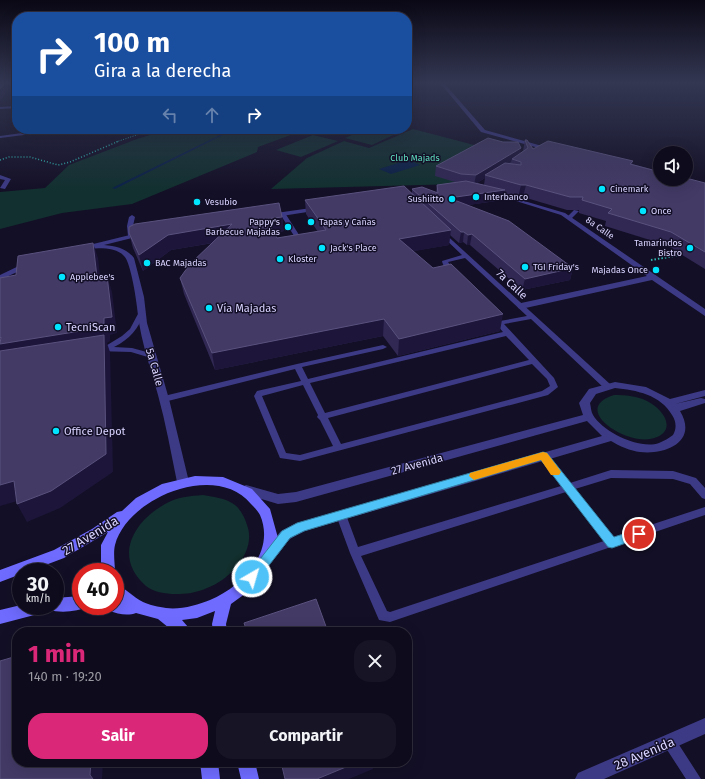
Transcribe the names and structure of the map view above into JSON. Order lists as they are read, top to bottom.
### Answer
{
  "streets": {
    "street": [
      "8a Calle",
      "5a Calle",
      "27 Avenida",
      "28 Avenida"
    ],
    "lane": ["7a Calle"]
  },
  "crossings": [
    ["7a Calle", "27 Avenida"],
    ["5a Calle", "27 Avenida"]
  ],
  "parks": ["Club Majads"],
  "places": [
    "Cinemark",
    "Interbanco",
    "Sushiitto",
    "Vesubio",
    "Once",
    "Tapas y Cañas",
    "Pappy's Barbecue Majadas",
    "Jack's Place",
    "Tamarindos Bistro",
    "Kloster",
    "BAC Majadas",
    "TGI Friday's",
    "Majadas Once",
    "Applebee's",
    "Vía Majadas",
    "TecniScan",
    "Office Depot"
  ],
  "page": {
    "turn": ["100 m", "Gira a la derecha"],
    "speed": "30 km/h",
    "limit": "40",
    "heading": ["1 min", "140 m · 19:20"],
    "buttons": ["Salir", "Compartir"]
  }
}
